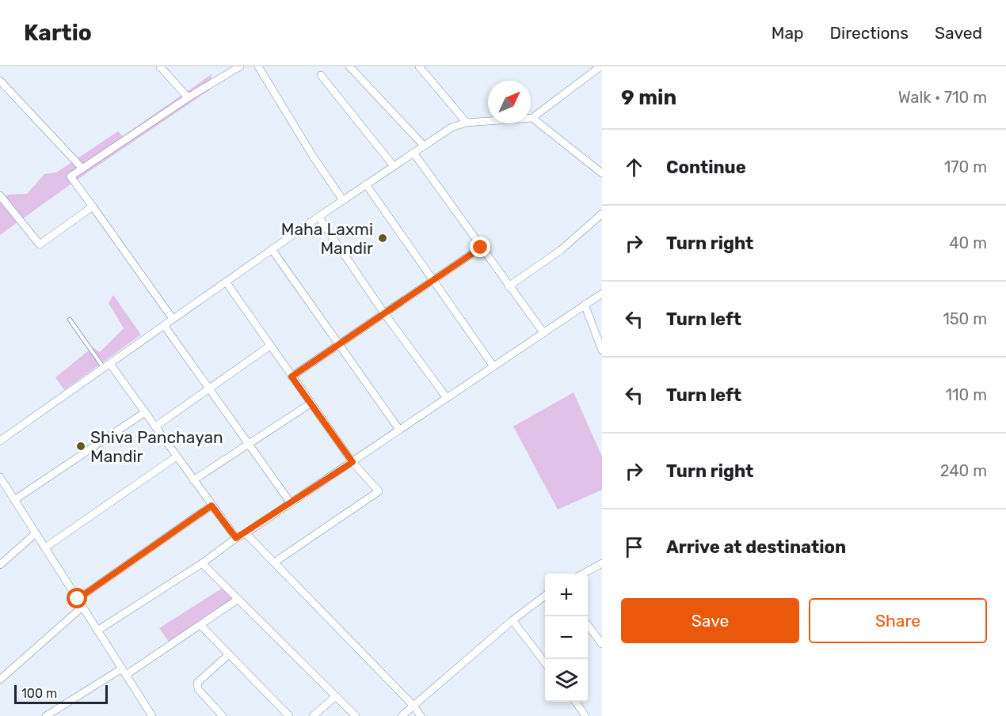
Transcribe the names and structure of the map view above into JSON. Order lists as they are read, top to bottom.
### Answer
{
  "places": ["Maha Laxmi Mandir", "Shiva Panchayan Mandir"],
  "scale_bar": "100 m",
  "north": "top right",
  "page": {
    "header": "Kartio",
    "nav": ["Map", "Directions", "Saved"],
    "heading": ["9 min", "Walk · 710 m"],
    "list": [
      ["Continue", "170 m"],
      ["Turn right", "40 m"],
      ["Turn left", "150 m"],
      ["Turn left", "110 m"],
      ["Turn right", "240 m"],
      "Arrive at destination"
    ],
    "map_buttons": ["+", "−"],
    "buttons": ["Save", "Share"],
    "scale": "100 m"
  }
}
